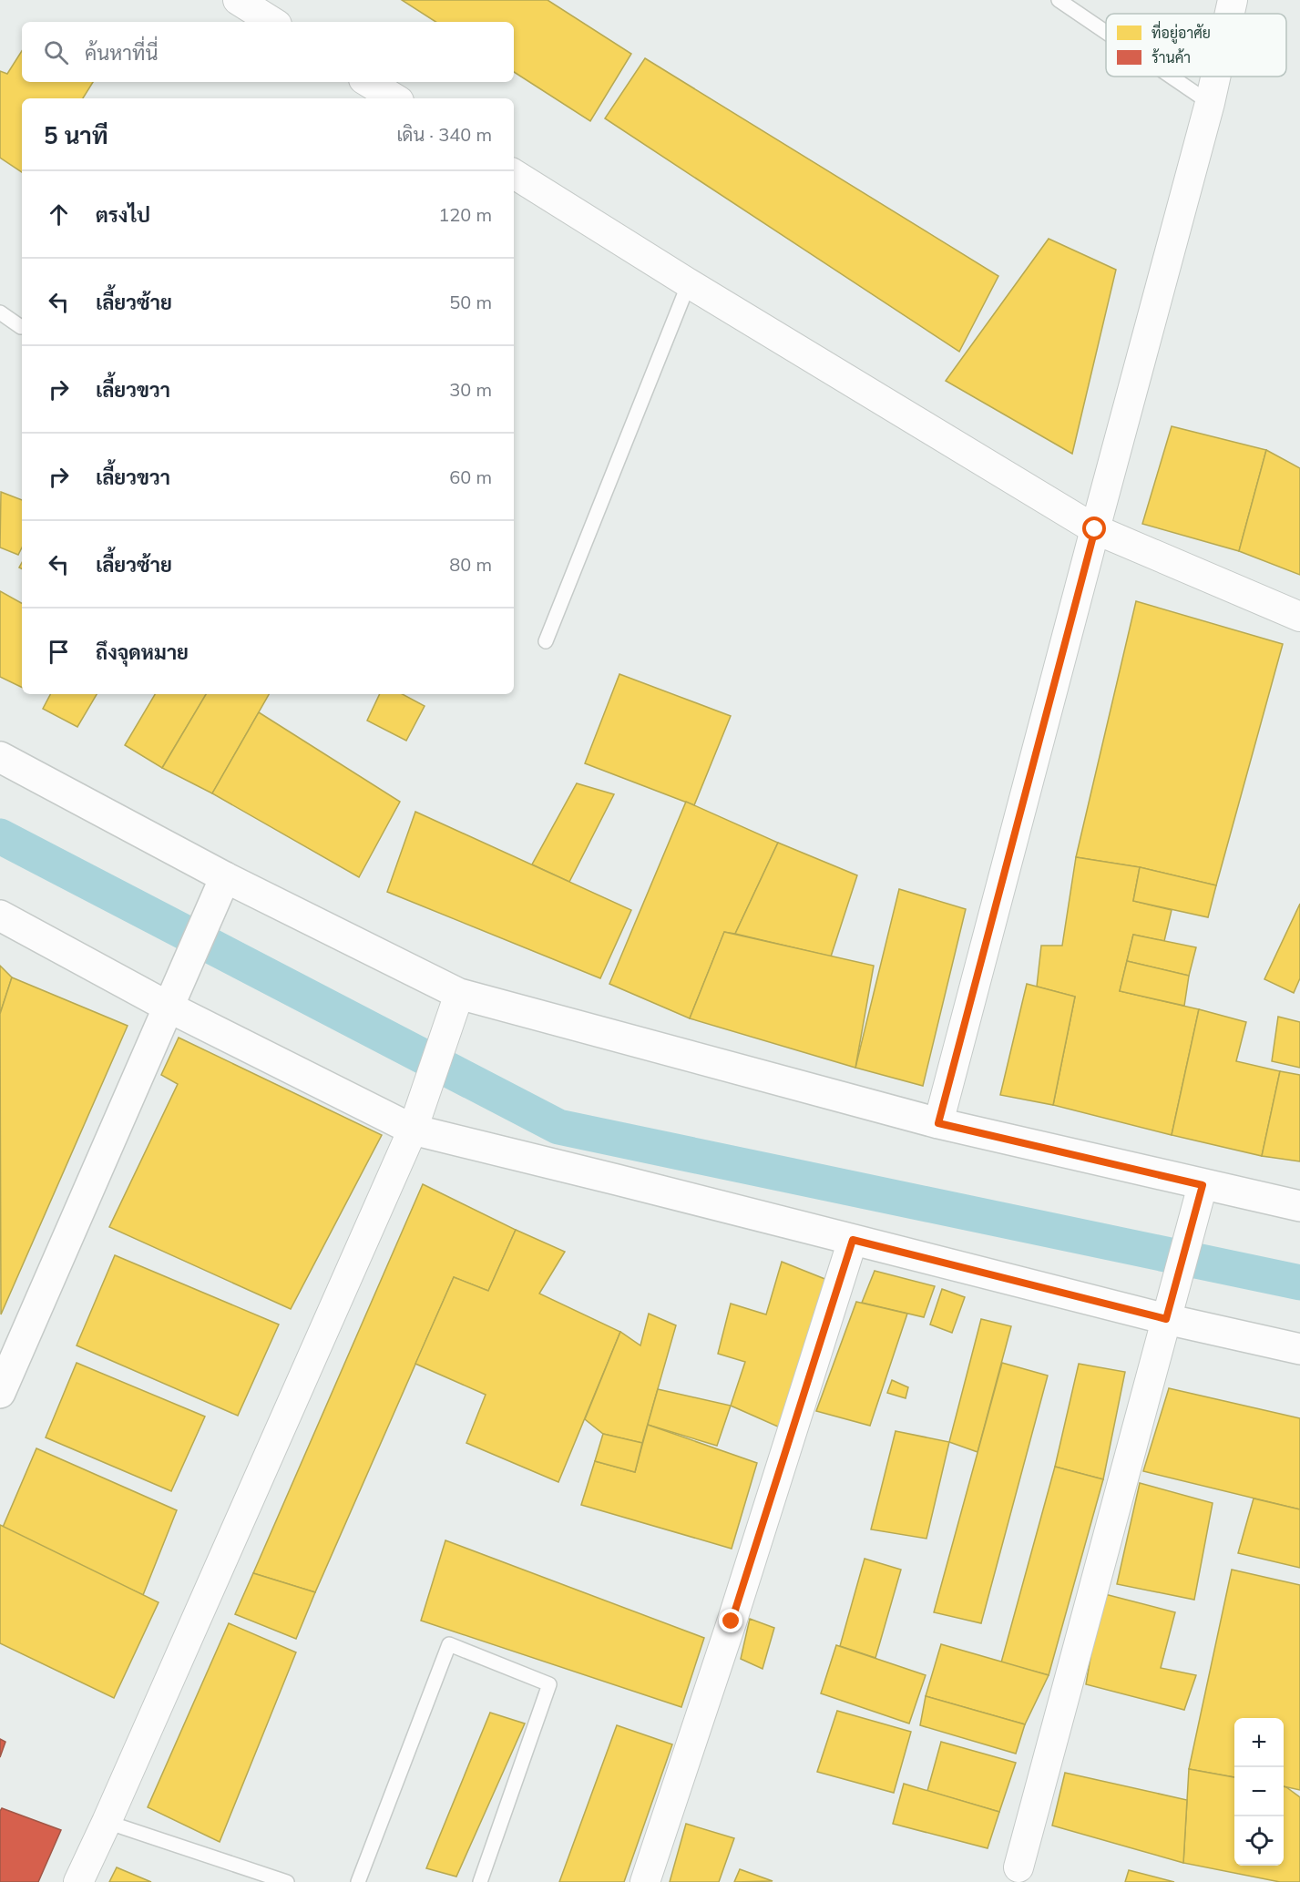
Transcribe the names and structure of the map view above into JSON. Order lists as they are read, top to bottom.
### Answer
{
  "legend": ["ที่อยู่อาศัย", "ร้านค้า"],
  "page": {
    "search": "ค้นหาที่นี่",
    "heading": ["5 นาที", "เดิน · 340 m"],
    "list": [
      ["ตรงไป", "120 m"],
      ["เลี้ยวซ้าย", "50 m"],
      ["เลี้ยวขวา", "30 m"],
      ["เลี้ยวขวา", "60 m"],
      ["เลี้ยวซ้าย", "80 m"],
      "ถึงจุดหมาย"
    ],
    "map_buttons": ["+", "−"]
  }
}
